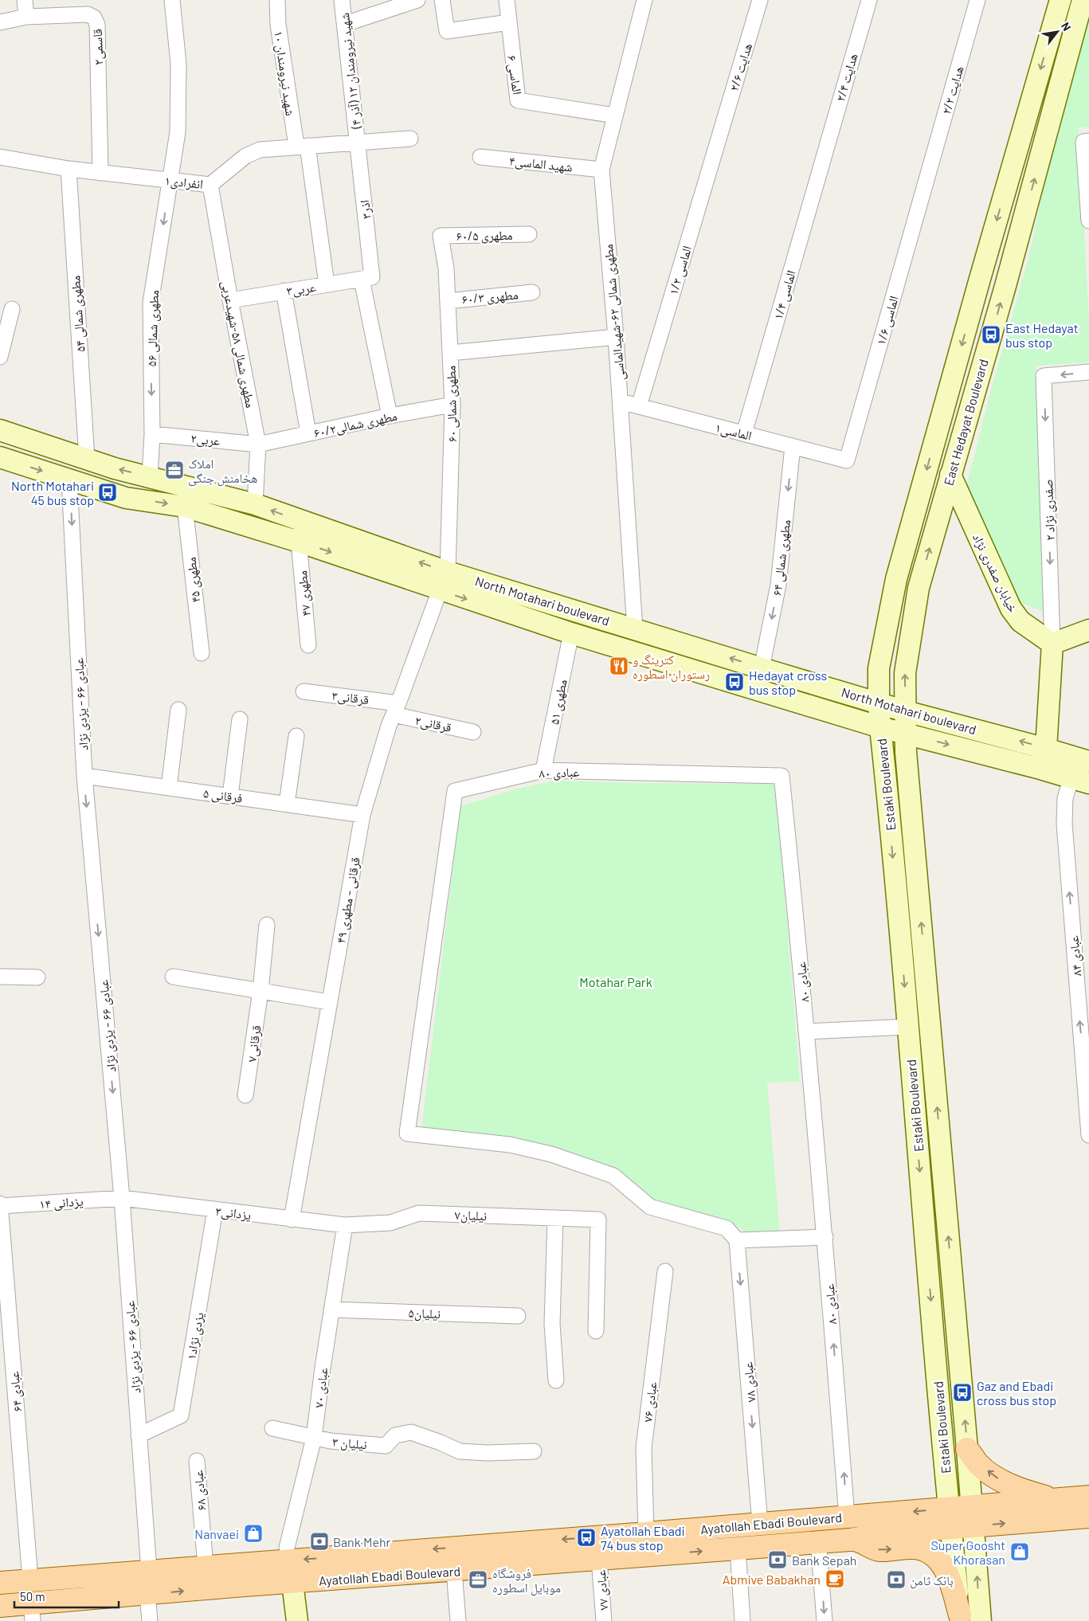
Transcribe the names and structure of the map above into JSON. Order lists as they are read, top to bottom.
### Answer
{
  "streets": {
    "main road": [
      "East Hedayat Boulevard",
      "خیابان صفدری نژاد",
      "North Motahari boulevard",
      "Estaki Boulevard",
      "Ayatollah Ebadi Boulevard"
    ],
    "street": [
      "قاسمی۲",
      "هدایت ۲/۶",
      "شهید نیرومندان ۱۲ (آذر ۴)",
      "شهید نیرومندان ۱۰",
      "الماسی ۶",
      "هدایت ۲/۴",
      "هدایت ۲/۲",
      "شهید الماسی۴",
      "انفرادی۱",
      "اذر۳",
      "مطهری ۶۰/۵",
      "الماسی ۱/۲",
      "عربی۳",
      "الماسی ۱/۴",
      "مطهری ۶۰/۳",
      "مطهری شمالی ۶۲-شهیدالماسی",
      "مطهری شمالی ۵۴",
      "الماسی ۱/۶",
      "مطهری شمالی ۵۶",
      "مطهری شمالی ۵۸-شهیدعربی",
      "مطهری شمالی ۶۰",
      "مطهری شمالی۶۰/۲",
      "الماسی۱",
      "عربی۲",
      "صفدری نژاد ۲",
      "مطهری شمالی ۶۴",
      "مطهری ۴۵",
      "مطهری ۴۷",
      "قرقانی۳",
      "مطهری ۵۱",
      "عبادی ۶۶ - یزدی نژاد",
      "قرقانی۲",
      "عبادی ۸۰",
      "فرقانی ۵",
      "قرقانی - مطهری ۴۹",
      "عبادی ۸۴",
      "قرقانی۷",
      "یزدانی ۱۴",
      "یزدانی۳",
      "نیلیان۷",
      "نیلیان۵",
      "یزدی نژاد۱",
      "عبادی ۷۸",
      "عبادی ۷۰",
      "عبادی ۶۴",
      "عبادی ۷۶",
      "نیلیان ۳",
      "عبادی ۶۸",
      "عبادی ۷۷"
    ]
  },
  "crossings": [
    ["قاسمی۲", "انفرادی۱"],
    ["هدایت ۲/۶", "الماسی ۱/۲"],
    ["شهید نیرومندان ۱۲ (آذر ۴)", "انفرادی۱"],
    ["شهید نیرومندان ۱۲ (آذر ۴)", "اذر۳"],
    ["شهید نیرومندان ۱۰", "انفرادی۱"],
    ["شهید نیرومندان ۱۰", "عربی۳"],
    ["الماسی ۶", "مطهری شمالی ۶۲-شهیدالماسی"],
    ["هدایت ۲/۴", "الماسی ۱/۴"],
    ["هدایت ۲/۲", "الماسی ۱/۶"],
    ["شهید الماسی۴", "مطهری شمالی ۶۲-شهیدالماسی"],
    ["انفرادی۱", "اذر۳"],
    ["انفرادی۱", "مطهری شمالی ۵۴"],
    ["انفرادی۱", "مطهری شمالی ۵۶"],
    ["انفرادی۱", "مطهری شمالی ۵۸-شهیدعربی"],
    ["اذر۳", "عربی۳"],
    ["اذر۳", "مطهری شمالی۶۰/۲"],
    ["مطهری ۶۰/۵", "مطهری شمالی ۶۰"],
    ["الماسی ۱/۲", "الماسی۱"],
    ["عربی۳", "مطهری شمالی ۵۸-شهیدعربی"],
    ["الماسی ۱/۴", "الماسی۱"],
    ["مطهری ۶۰/۳", "مطهری شمالی ۶۰"],
    ["مطهری شمالی ۶۲-شهیدالماسی", "الماسی۱"],
    ["مطهری شمالی ۶۲-شهیدالماسی", "North Motahari boulevard"],
    ["مطهری شمالی ۵۴", "North Motahari boulevard"],
    ["الماسی ۱/۶", "الماسی۱"],
    ["مطهری شمالی ۵۶", "عربی۲"],
    ["مطهری شمالی ۵۶", "North Motahari boulevard"],
    ["مطهری شمالی ۵۸-شهیدعربی", "مطهری شمالی۶۰/۲"],
    ["مطهری شمالی ۵۸-شهیدعربی", "عربی۲"],
    ["مطهری شمالی ۵۸-شهیدعربی", "North Motahari boulevard"],
    ["مطهری شمالی ۶۰", "مطهری شمالی۶۰/۲"],
    ["مطهری شمالی ۶۰", "North Motahari boulevard"],
    ["مطهری شمالی ۶۰", "قرقانی - مطهری ۴۹"],
    ["East Hedayat Boulevard", "خیابان صفدری نژاد"],
    ["East Hedayat Boulevard", "North Motahari boulevard"],
    ["East Hedayat Boulevard", "Estaki Boulevard"],
    ["مطهری شمالی۶۰/۲", "عربی۲"],
    ["الماسی۱", "مطهری شمالی ۶۴"],
    ["صفدری نژاد ۲", "خیابان صفدری نژاد"],
    ["مطهری شمالی ۶۴", "North Motahari boulevard"],
    ["مطهری ۴۵", "North Motahari boulevard"],
    ["مطهری ۴۷", "North Motahari boulevard"],
    ["North Motahari boulevard", "مطهری ۵۱"],
    ["North Motahari boulevard", "عبادی ۶۶ - یزدی نژاد"],
    ["North Motahari boulevard", "Estaki Boulevard"],
    ["North Motahari boulevard", "قرقانی - مطهری ۴۹"],
    ["North Motahari boulevard", "عبادی ۸۴"],
    ["قرقانی۳", "قرقانی۲"],
    ["قرقانی۳", "قرقانی - مطهری ۴۹"],
    ["مطهری ۵۱", "عبادی ۸۰"],
    ["عبادی ۶۶ - یزدی نژاد", "فرقانی ۵"],
    ["عبادی ۶۶ - یزدی نژاد", "یزدانی ۱۴"],
    ["عبادی ۶۶ - یزدی نژاد", "یزدانی۳"],
    ["عبادی ۶۶ - یزدی نژاد", "یزدی نژاد۱"],
    ["عبادی ۶۶ - یزدی نژاد", "Ayatollah Ebadi Boulevard"],
    ["قرقانی۲", "قرقانی - مطهری ۴۹"],
    ["عبادی ۸۰", "عبادی ۷۸"],
    ["عبادی ۸۰", "Ayatollah Ebadi Boulevard"],
    ["Estaki Boulevard", "Ayatollah Ebadi Boulevard"],
    ["فرقانی ۵", "قرقانی - مطهری ۴۹"],
    ["قرقانی - مطهری ۴۹", "یزدانی۳"],
    ["یزدانی ۱۴", "یزدانی۳"],
    ["یزدانی ۱۴", "عبادی ۶۴"],
    ["یزدانی۳", "نیلیان۷"],
    ["یزدانی۳", "یزدی نژاد۱"],
    ["یزدانی۳", "عبادی ۷۰"],
    ["نیلیان۷", "عبادی ۷۰"],
    ["نیلیان۵", "عبادی ۷۰"],
    ["عبادی ۷۸", "Ayatollah Ebadi Boulevard"],
    ["عبادی ۷۰", "نیلیان ۳"],
    ["عبادی ۶۴", "Ayatollah Ebadi Boulevard"],
    ["عبادی ۷۶", "Ayatollah Ebadi Boulevard"],
    ["عبادی ۶۸", "Ayatollah Ebadi Boulevard"],
    ["Ayatollah Ebadi Boulevard", "عبادی ۷۷"]
  ],
  "one_way": [
    "مطهری شمالی ۵۶",
    "صفدری نژاد ۲",
    "مطهری شمالی ۶۴",
    "عبادی ۶۶ - یزدی نژاد",
    "عبادی ۸۴",
    "عبادی ۷۸"
  ],
  "parks": ["Motahar Park"],
  "places": {
    "bus stop": [
      "East Hedayat bus stop",
      "North Motahari 45 bus stop",
      "Hedayat cross bus stop",
      "Gaz and Ebadi cross bus stop",
      "Ayatollah Ebadi 74 bus stop"
    ],
    "office": ["املاک هخامنش جنگی", "فروشگاه موبایل اسطوره"],
    "restaurant": ["کترینگ و رستوران اسطوره"],
    "shop": ["Nanvaei", "Super Goosht Khorasan"],
    "bank": ["Bank Mehr", "Bank Sepah", "بانک ثامن"],
    "cafe": ["Abmive Babakhan"]
  },
  "scale_bar": "50 m",
  "north": "top right"
}
